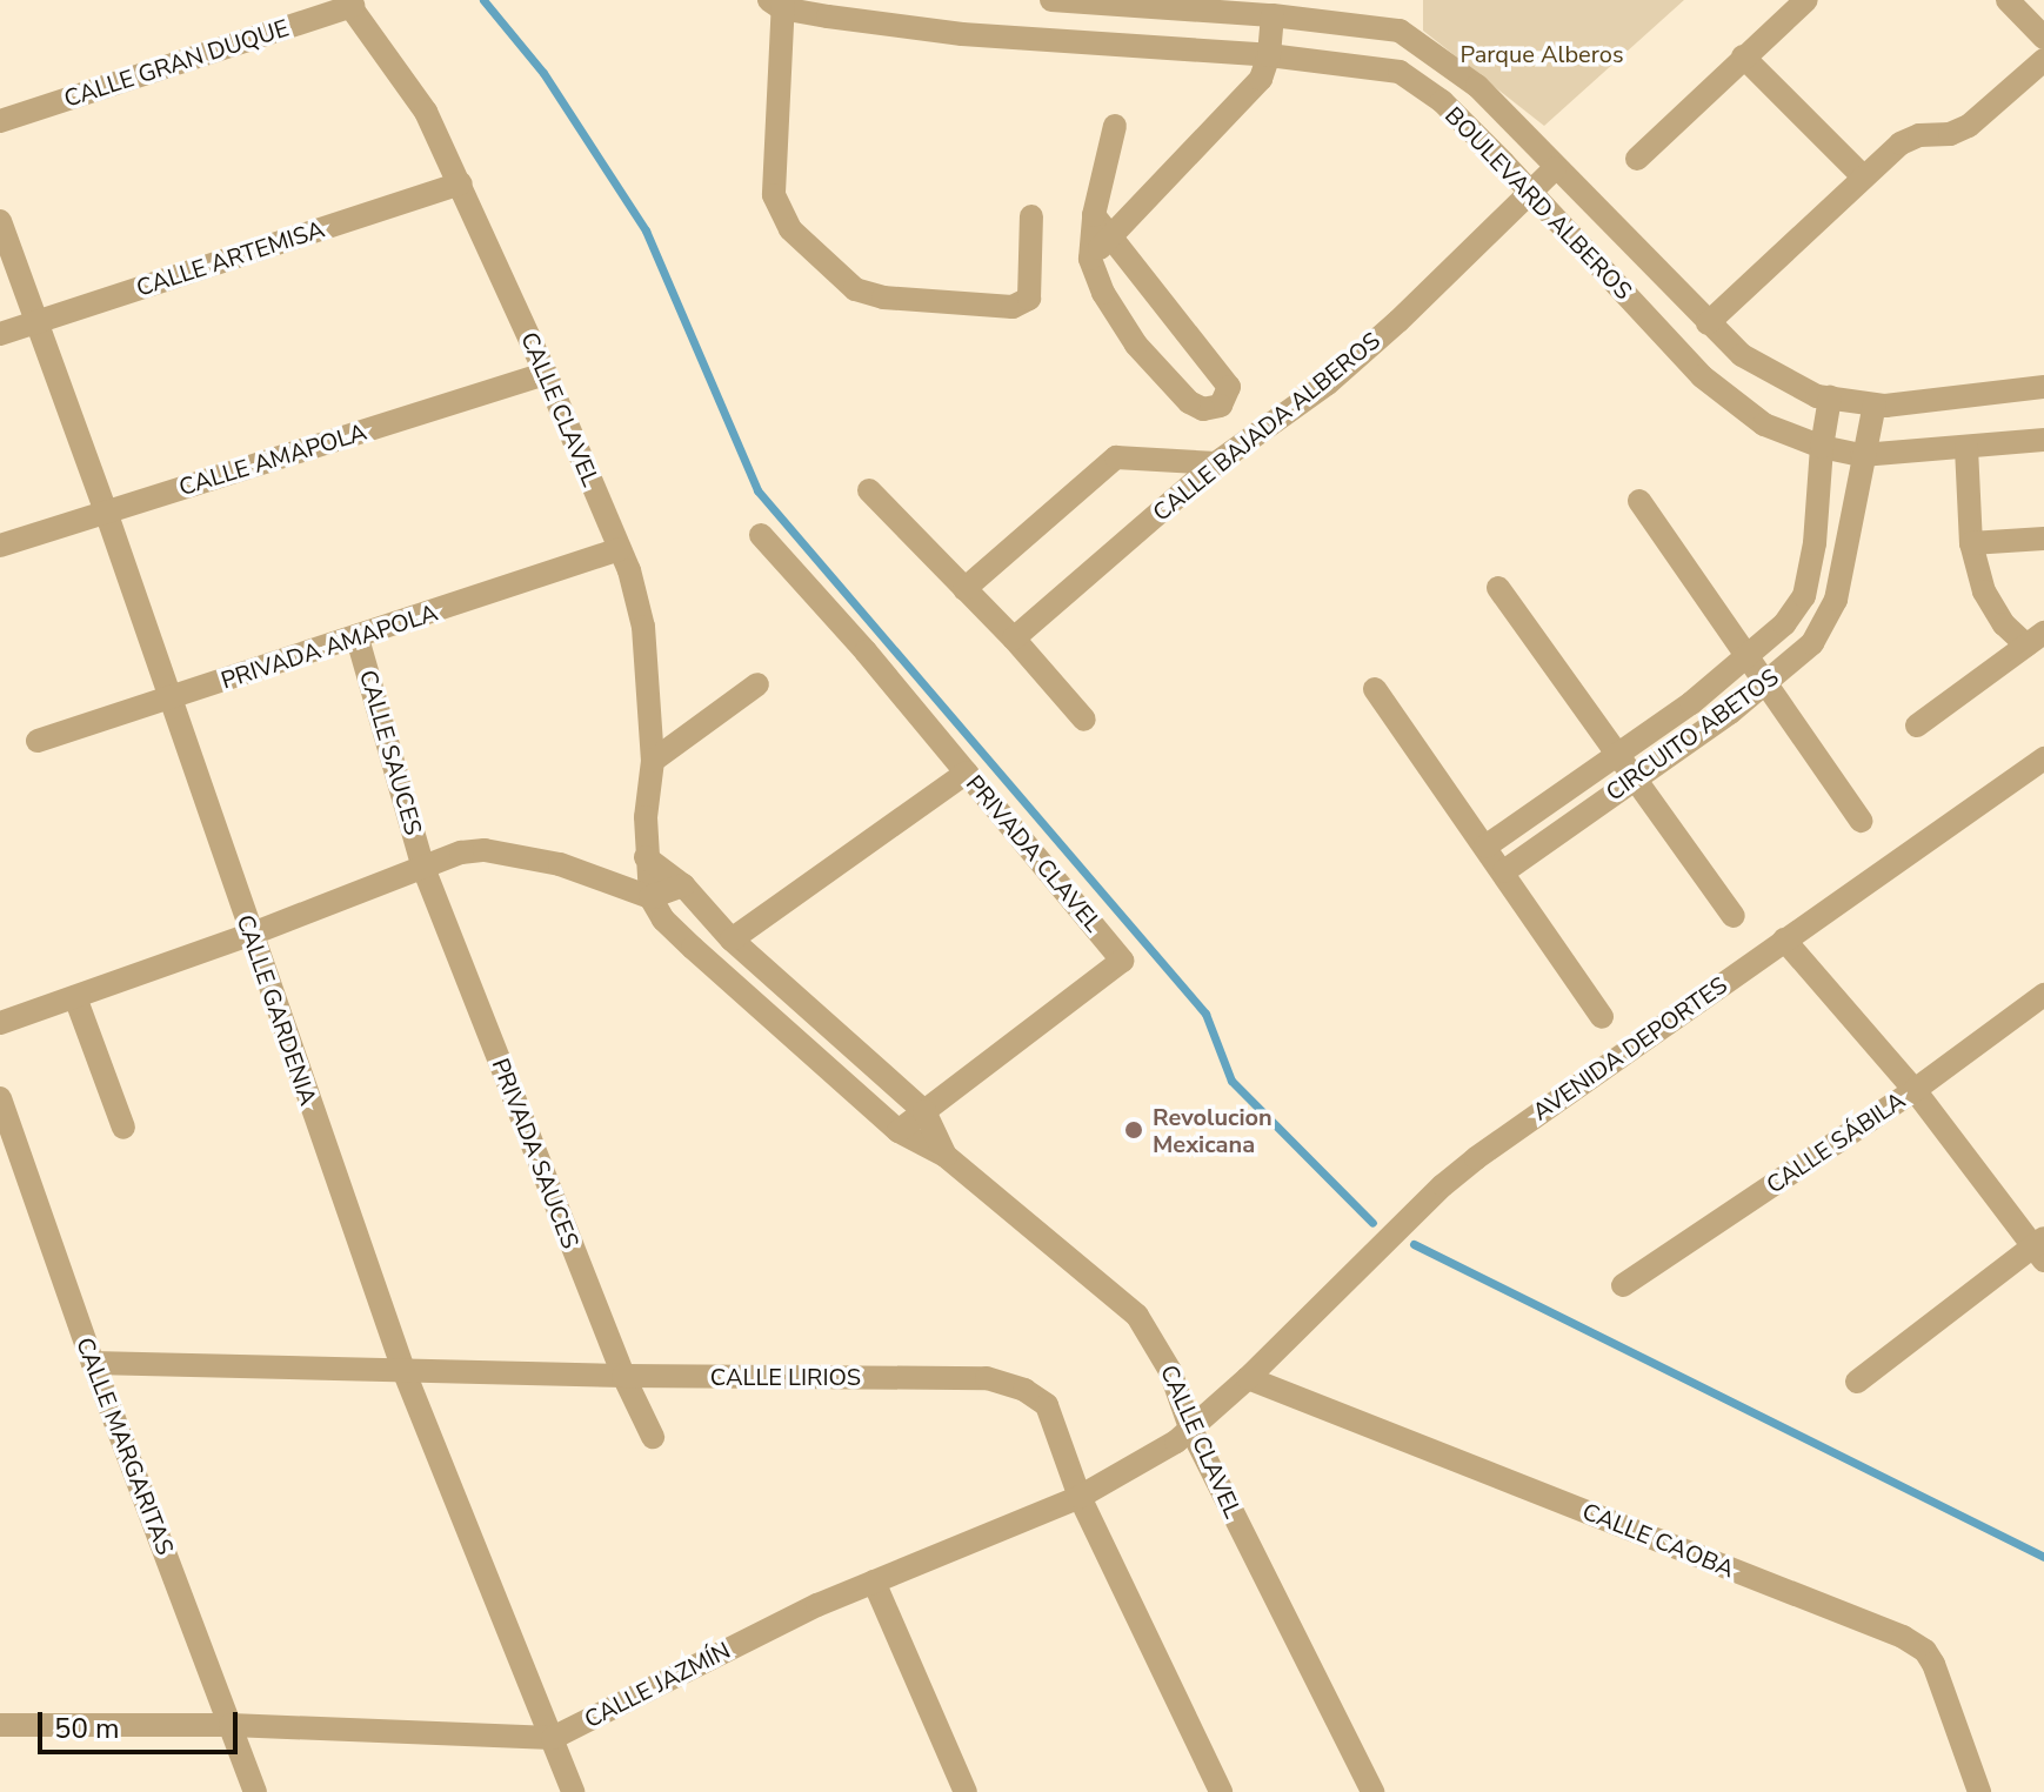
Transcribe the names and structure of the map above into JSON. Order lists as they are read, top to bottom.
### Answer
{
  "streets": {
    "street": [
      "CALLE GRAN DUQUE",
      "BOULEVARD ALBEROS",
      "CALLE ARTEMISA",
      "CALLE CLAVEL",
      "CALLE BAJADA ALBEROS",
      "CALLE AMAPOLA",
      "PRIVADA AMAPOLA",
      "CIRCUITO ABETOS",
      "CALLE SAUCES",
      "PRIVADA CLAVEL",
      "CALLE GARDENIA",
      "AVENIDA DEPORTES",
      "CALLE SÁBILA",
      "PRIVADA SAUCES",
      "CALLE LIRIOS",
      "CALLE MARGARITAS",
      "CALLE CAOBA",
      "CALLE JAZMÍN"
    ]
  },
  "crossings": [
    ["CALLE GRAN DUQUE", "CALLE CLAVEL"],
    ["BOULEVARD ALBEROS", "CALLE BAJADA ALBEROS"],
    ["BOULEVARD ALBEROS", "CIRCUITO ABETOS"],
    ["CALLE ARTEMISA", "CALLE CLAVEL"],
    ["CALLE ARTEMISA", "CALLE GARDENIA"],
    ["CALLE CLAVEL", "CALLE AMAPOLA"],
    ["CALLE CLAVEL", "PRIVADA AMAPOLA"],
    ["CALLE CLAVEL", "PRIVADA CLAVEL"],
    ["CALLE CLAVEL", "CALLE JAZMÍN"],
    ["CALLE AMAPOLA", "CALLE GARDENIA"],
    ["PRIVADA AMAPOLA", "CALLE SAUCES"],
    ["PRIVADA AMAPOLA", "CALLE GARDENIA"],
    ["CALLE SAUCES", "PRIVADA SAUCES"],
    ["CALLE GARDENIA", "CALLE LIRIOS"],
    ["CALLE GARDENIA", "CALLE JAZMÍN"],
    ["AVENIDA DEPORTES", "CALLE CAOBA"],
    ["AVENIDA DEPORTES", "CALLE JAZMÍN"],
    ["PRIVADA SAUCES", "CALLE LIRIOS"],
    ["CALLE LIRIOS", "CALLE MARGARITAS"],
    ["CALLE LIRIOS", "CALLE JAZMÍN"],
    ["CALLE MARGARITAS", "CALLE JAZMÍN"],
    ["CALLE CAOBA", "CALLE JAZMÍN"]
  ],
  "parks": ["Parque Alberos"],
  "places": ["Revolucion Mexicana"],
  "scale_bar": "50 m"
}
